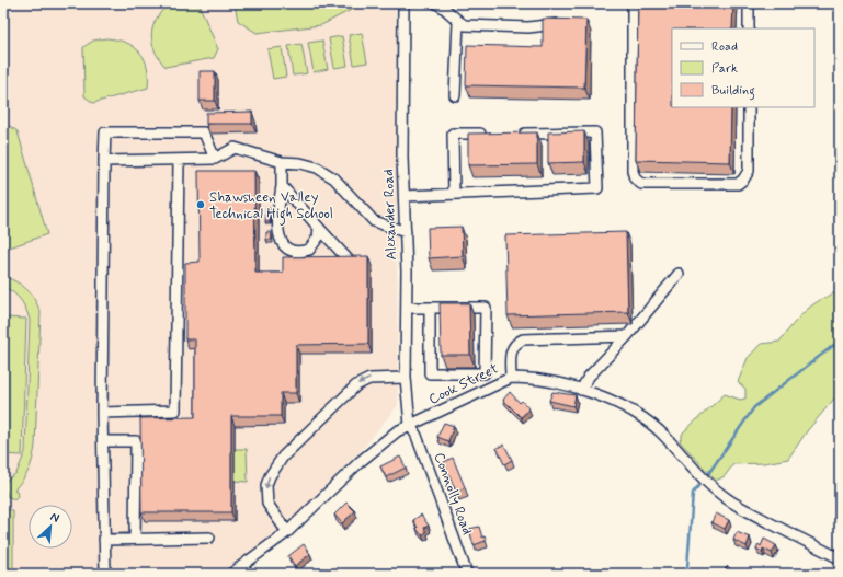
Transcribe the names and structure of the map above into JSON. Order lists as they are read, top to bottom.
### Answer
{
  "streets": {
    "street": ["Alexander Road", "Cook Street", "Connolly Road"]
  },
  "crossings": [
    ["Alexander Road", "Cook Street"],
    ["Alexander Road", "Connolly Road"],
    ["Cook Street", "Connolly Road"]
  ],
  "places": ["Shawsheen Valley Technical High School"],
  "legend": ["Road", "Park", "Building"],
  "north": "top right"
}
